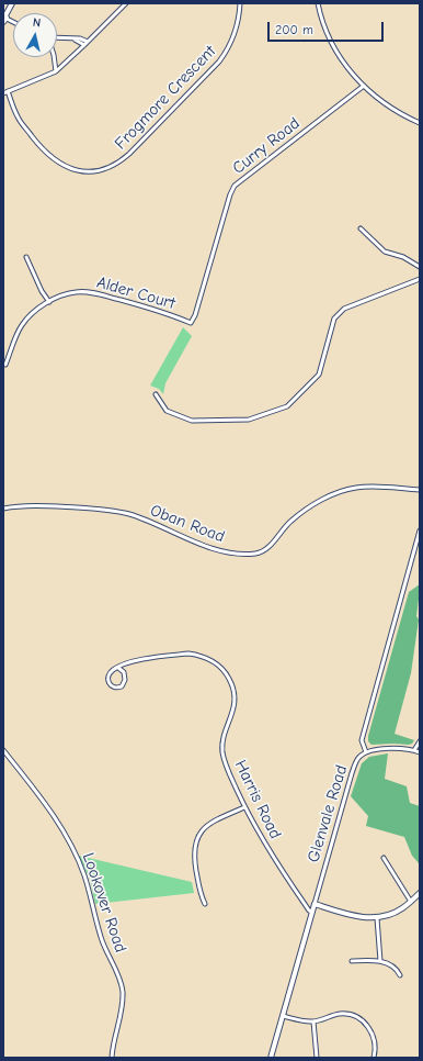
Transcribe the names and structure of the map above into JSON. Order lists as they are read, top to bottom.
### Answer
{
  "streets": {
    "street": [
      "Frogmore Crescent",
      "Curry Road",
      "Alder Court",
      "Oban Road",
      "Harris Road",
      "Glenvale Road",
      "Lookover Road"
    ]
  },
  "crossings": [
    ["Curry Road", "Alder Court"],
    ["Harris Road", "Glenvale Road"]
  ],
  "scale_bar": "200 m",
  "north": "top"
}
